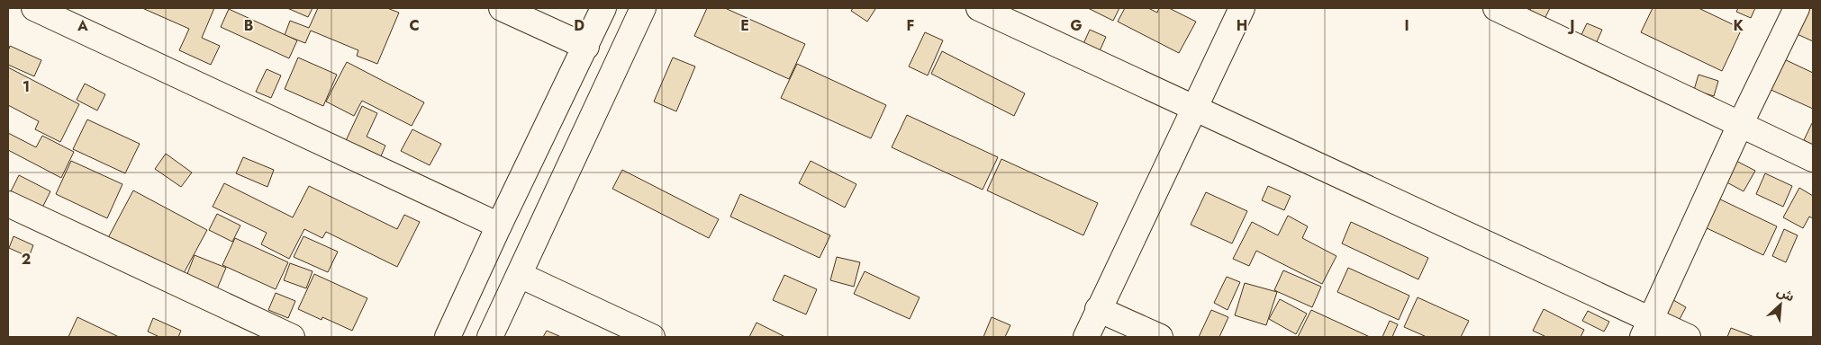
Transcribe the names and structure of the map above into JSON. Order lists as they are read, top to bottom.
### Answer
{
  "north": "top right",
  "grid": {
    "columns": [
      "A",
      "B",
      "C",
      "D",
      "E",
      "F",
      "G",
      "H",
      "I",
      "J",
      "K"
    ],
    "rows": ["1", "2"]
  }
}
